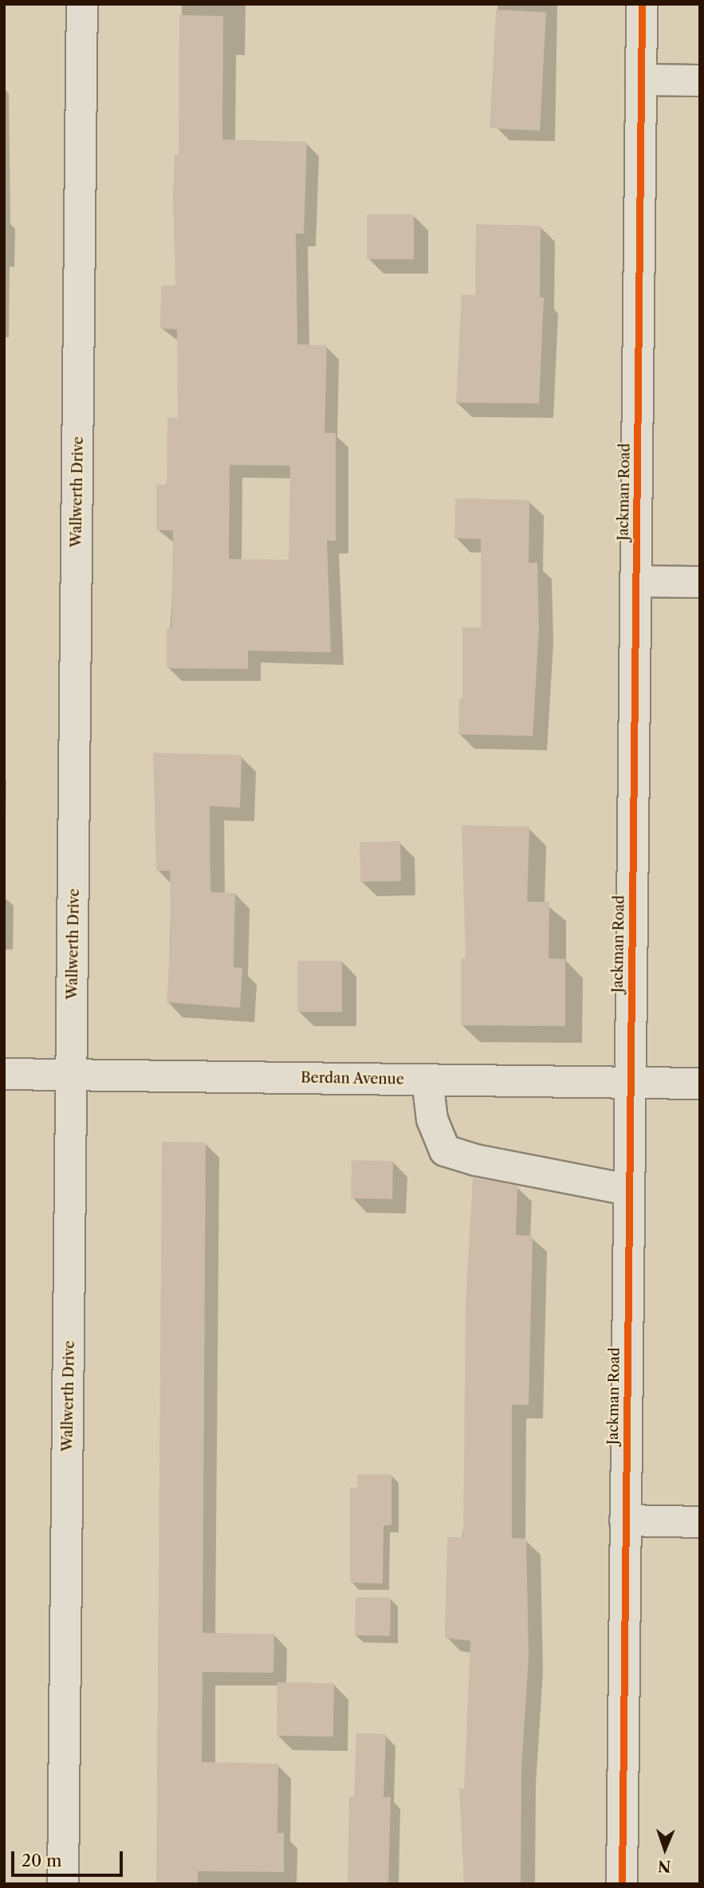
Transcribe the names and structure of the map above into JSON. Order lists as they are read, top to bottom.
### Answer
{
  "streets": {
    "street": ["Wallwerth Drive", "Jackman Road", "Berdan Avenue"]
  },
  "crossings": [
    ["Wallwerth Drive", "Berdan Avenue"],
    ["Jackman Road", "Berdan Avenue"]
  ],
  "scale_bar": "20 m",
  "north": "bottom"
}
